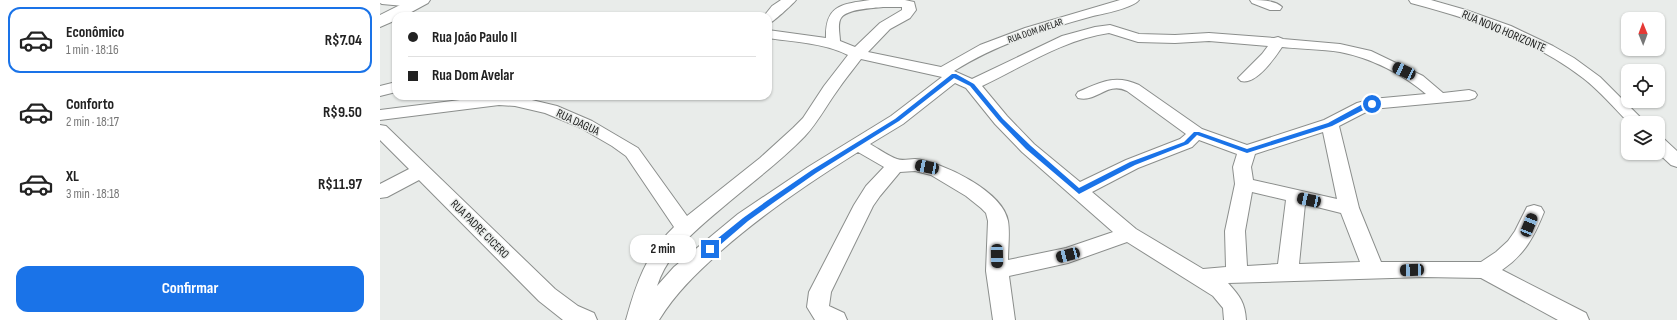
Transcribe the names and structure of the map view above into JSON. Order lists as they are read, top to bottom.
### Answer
{
  "streets": {
    "street": [
      "RUA DOM AVELAR",
      "RUA NOVO HORIZONTE",
      "RUA DAGUA",
      "RUA PADRE CICERO"
    ]
  },
  "north": "top",
  "page": {
    "list": [
      {
        "name": "Econômico",
        "note": "1 min · 18:16",
        "value": "R$7.04"
      },
      {
        "name": "Conforto",
        "note": "2 min · 18:17",
        "value": "R$9.50"
      },
      {
        "name": "XL",
        "note": "3 min · 18:18",
        "value": "R$11.97"
      }
    ],
    "banner": ["Rua João Paulo II", "Rua Dom Avelar"],
    "bubble": "2 min",
    "buttons": "Confirmar"
  }
}
